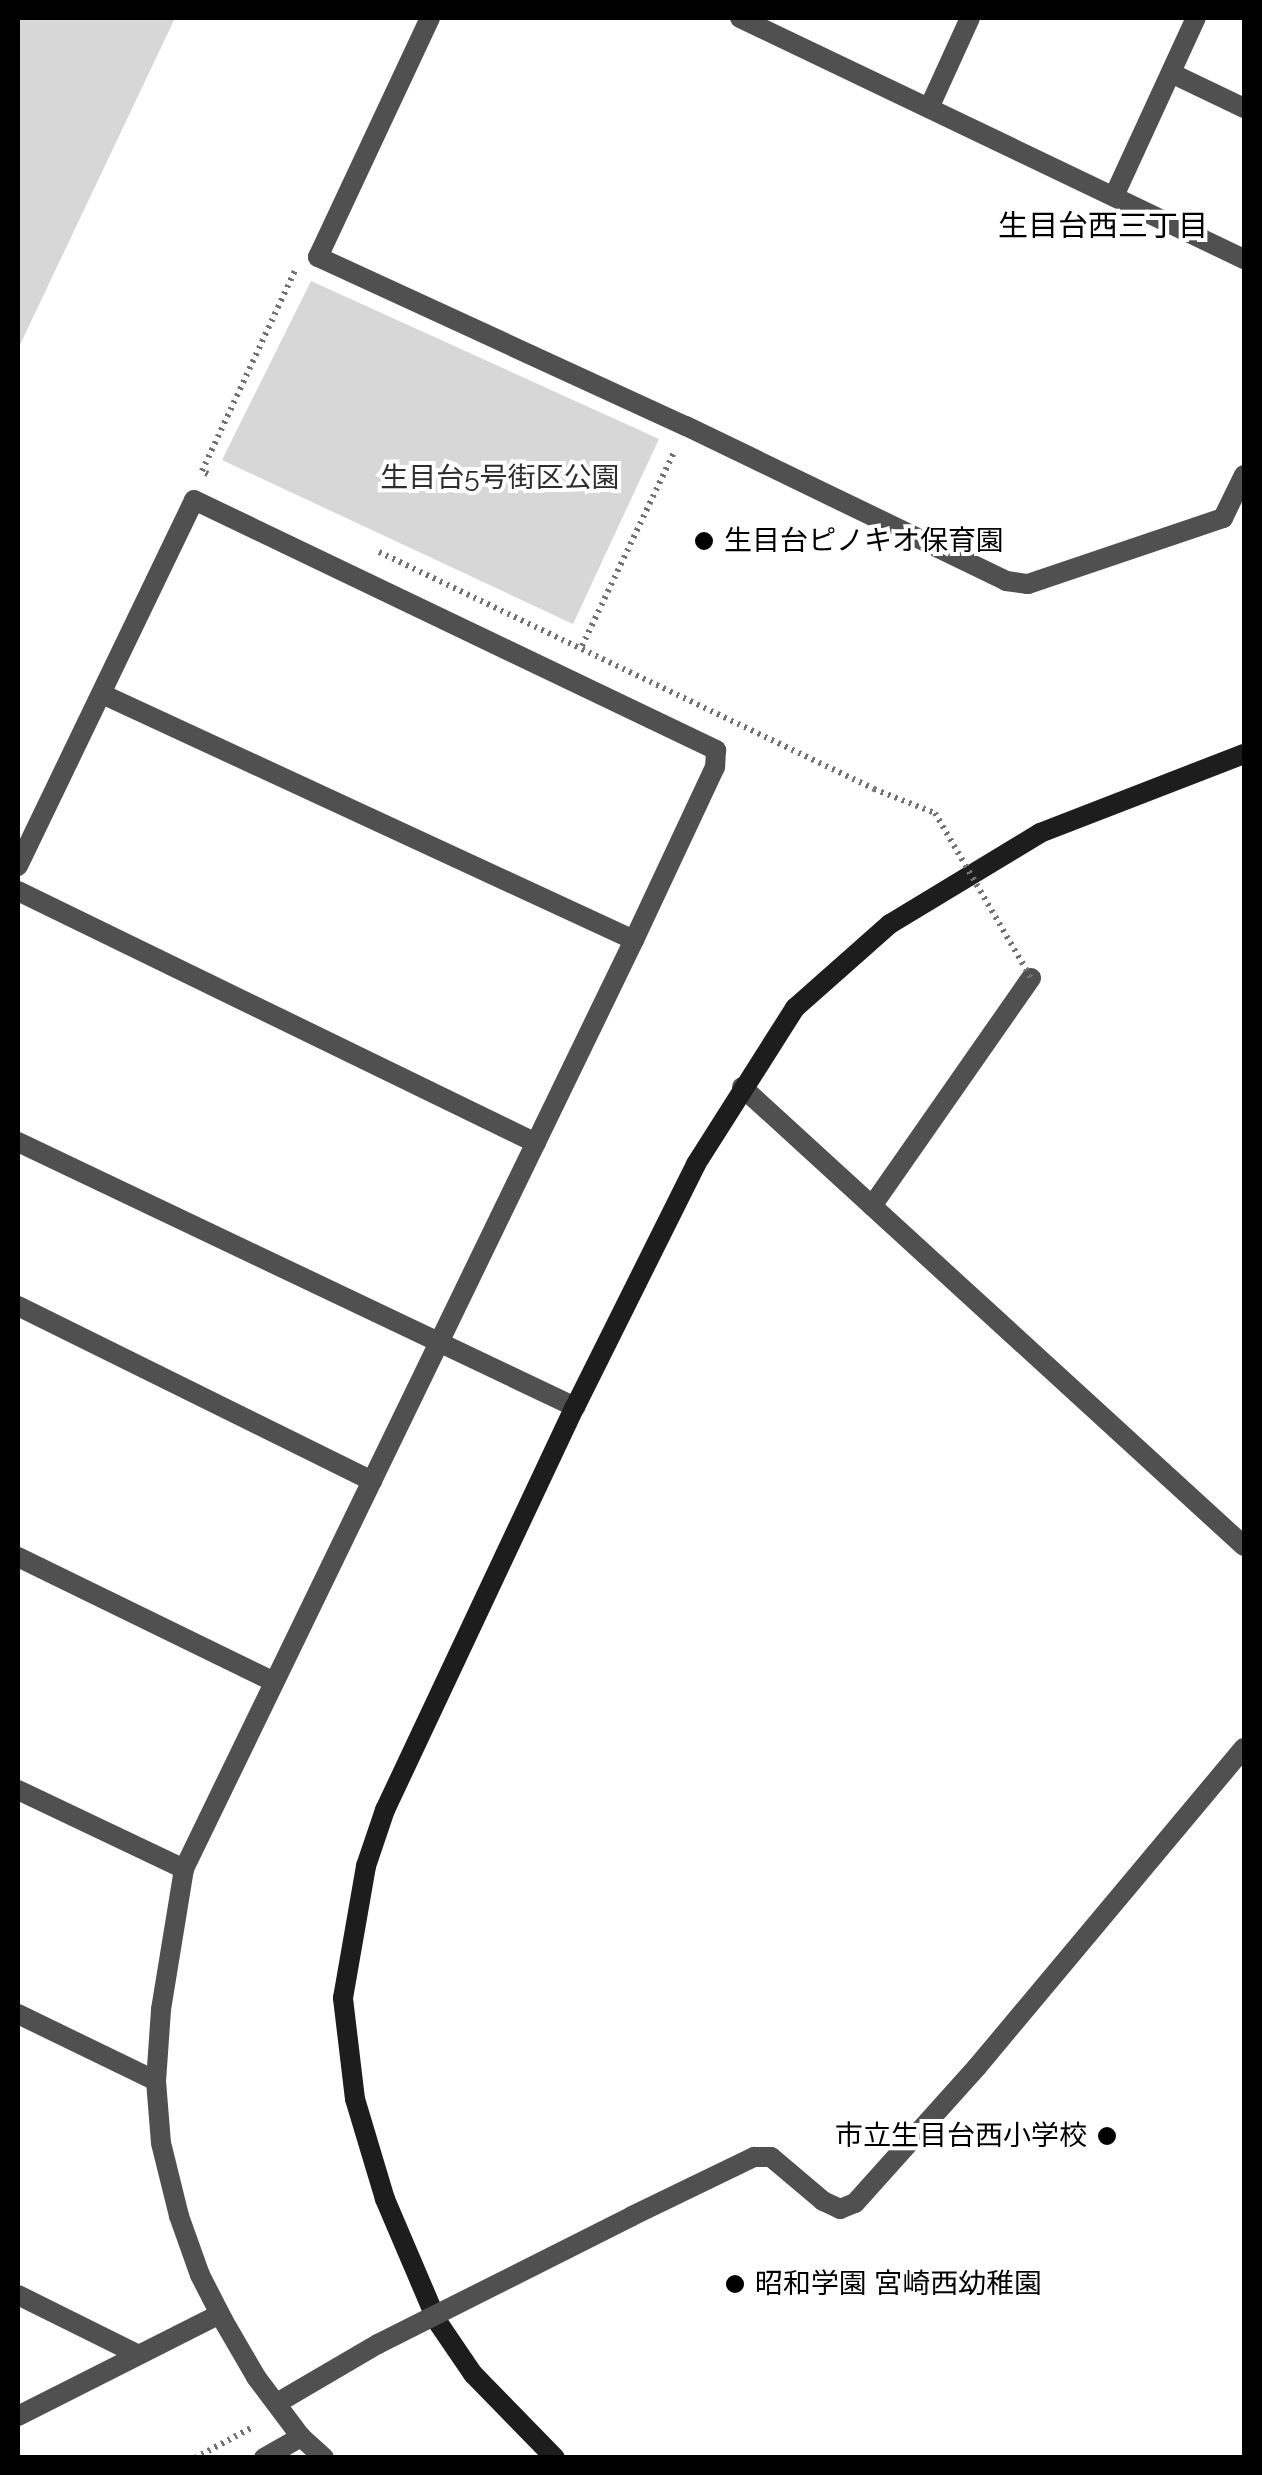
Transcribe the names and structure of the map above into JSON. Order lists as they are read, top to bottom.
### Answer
{
  "districts": ["生目台西三丁目"],
  "parks": ["生目台5号街区公園"],
  "places": ["生目台ピノキオ保育園", "市立生目台西小学校", "昭和学園 宮崎西幼稚園"]
}
